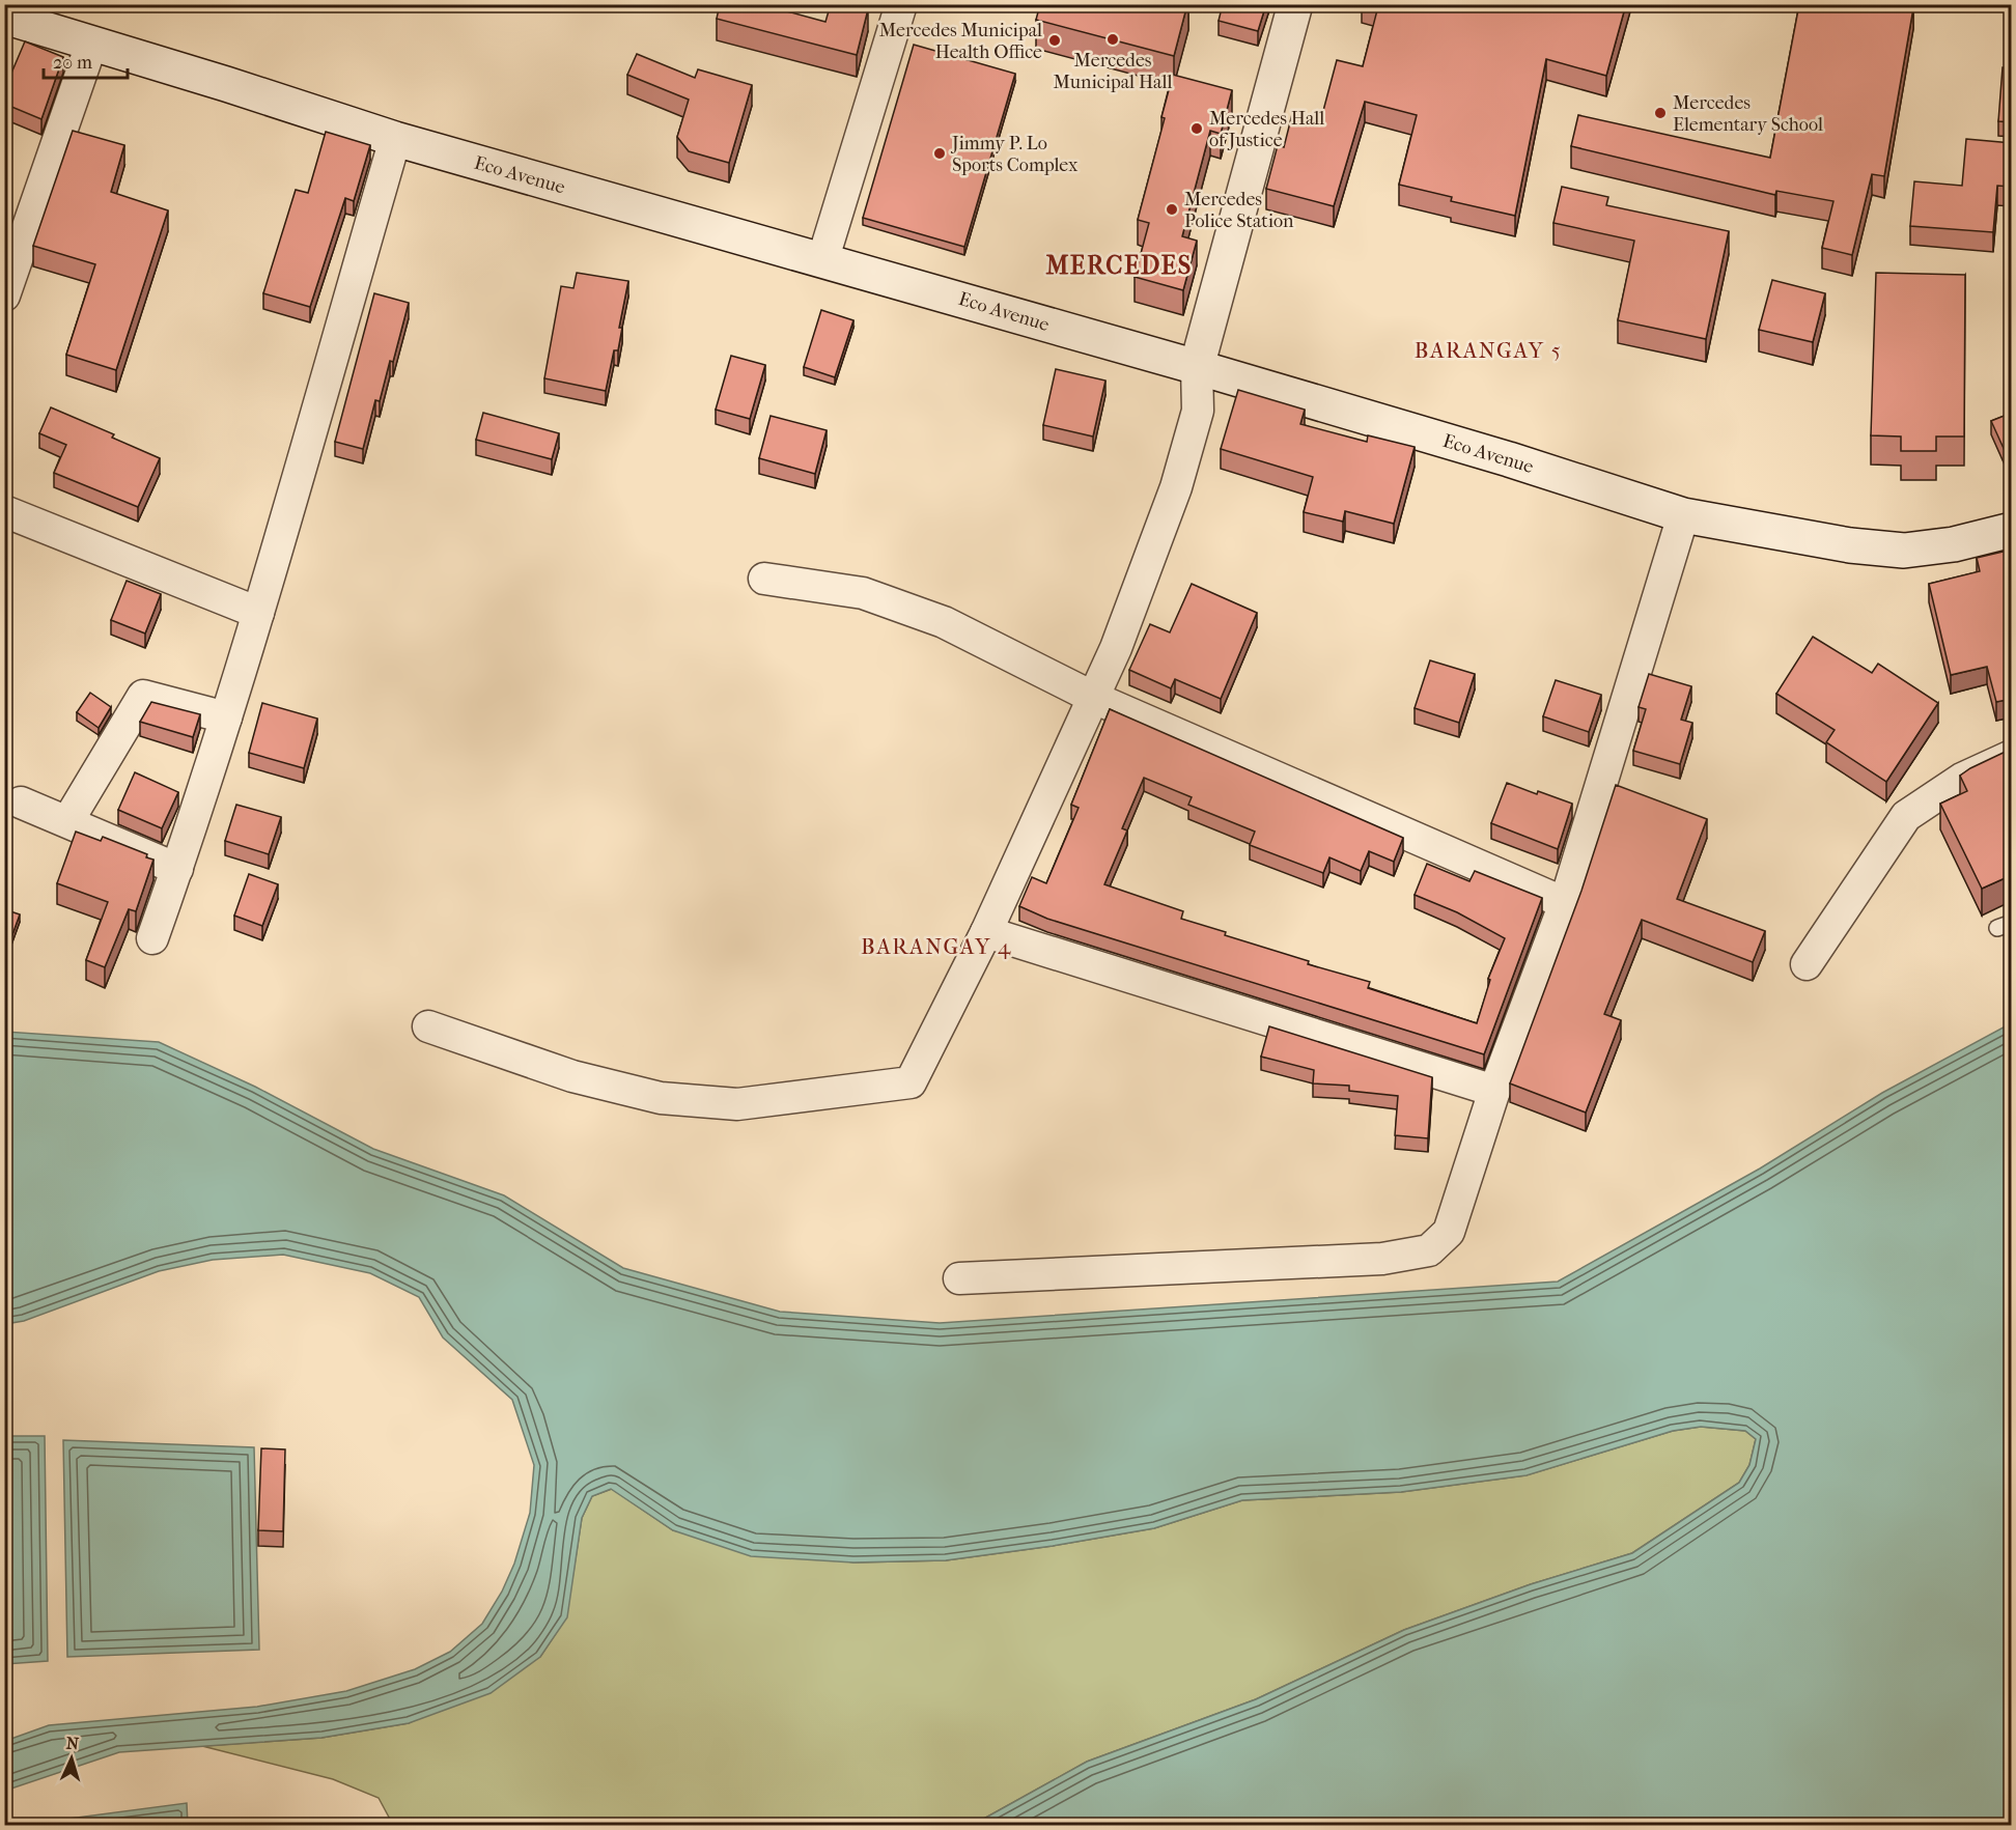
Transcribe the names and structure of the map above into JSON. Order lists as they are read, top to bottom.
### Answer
{
  "streets": {
    "main road": ["Eco Avenue"]
  },
  "districts": ["MERCEDES", "BARANGAY 5", "BARANGAY 4"],
  "places": [
    "Mercedes Municipal Hall",
    "Mercedes Municipal Health Office",
    "Mercedes Elementary School",
    "Mercedes Hall of Justice",
    "Jimmy P. Lo Sports Complex",
    "Mercedes Police Station"
  ],
  "scale_bar": "20 m",
  "north": "top"
}
